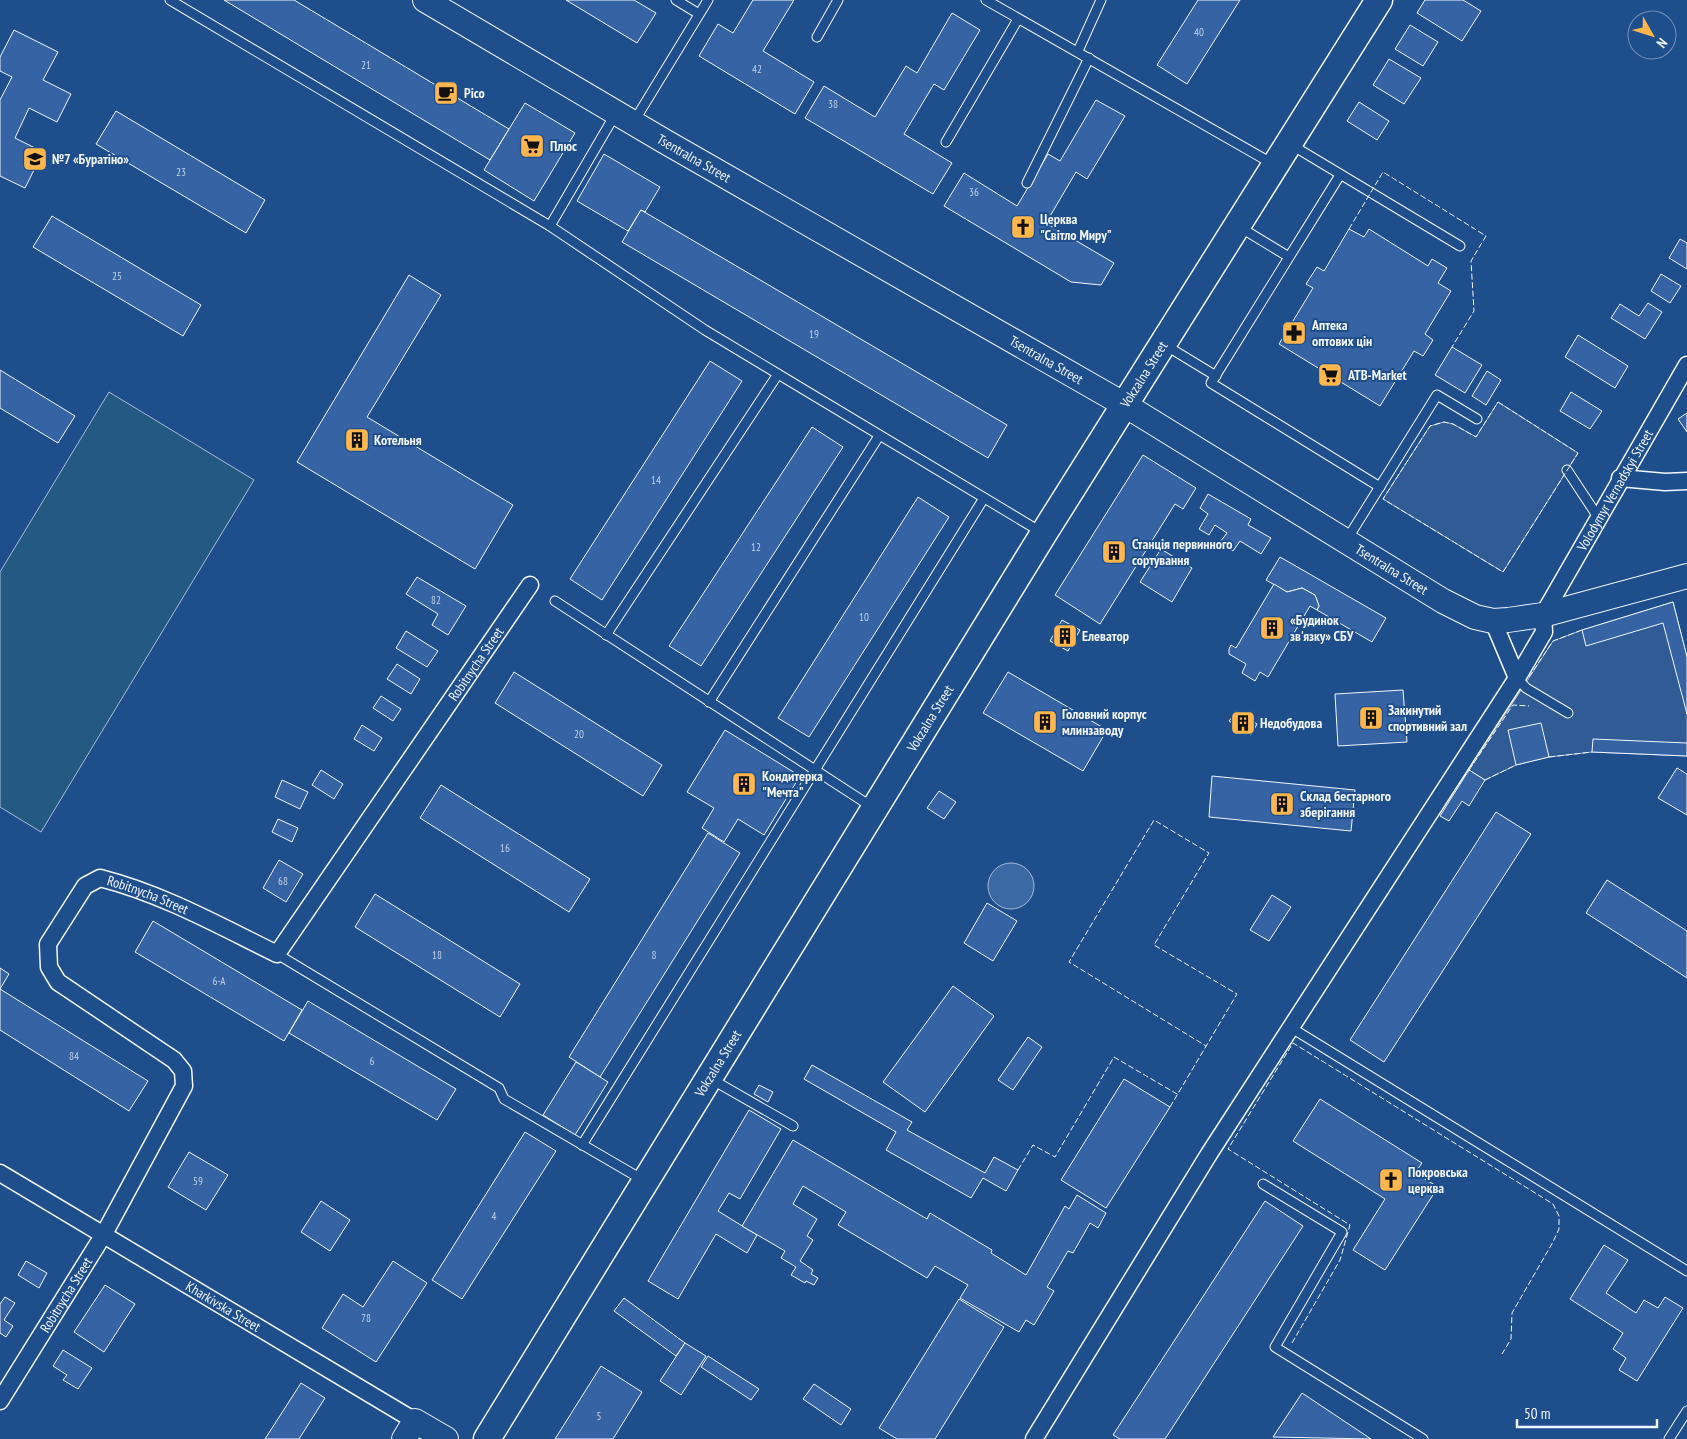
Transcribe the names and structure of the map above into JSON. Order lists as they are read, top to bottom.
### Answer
{
  "streets": {
    "main road": ["Vokzalna Street"],
    "street": [
      "Tsentralna Street",
      "Volodymyr Vernadskyi Street",
      "Robitnycha Street",
      "Kharkivska Street"
    ]
  },
  "crossings": [
    ["Tsentralna Street", "Vokzalna Street"],
    ["Tsentralna Street", "Volodymyr Vernadskyi Street"],
    ["Robitnycha Street", "Kharkivska Street"]
  ],
  "places": {
    "cafe": ["Pico"],
    "supermarket": ["Плюс", "ATB-Market"],
    "school or university": ["№7 «Буратіно»"],
    "church": ["Церква \"Світло Миру\"", "Покровська церква"],
    "pharmacy": ["Аптека оптових цін"],
    "building": [
      "Котельня",
      "Станція первинного сортування",
      "«Будинок зв'язку» СБУ",
      "Елеватор",
      "Закинутий спортивний зал",
      "Головний корпус млинзаводу",
      "Недобудова",
      "Кондитерка \"Мечта\"",
      "Склад бестарного зберігання"
    ]
  },
  "house_numbers": [
    "40",
    "21",
    "42",
    "38",
    "23",
    "36",
    "25",
    "19",
    "14",
    "12",
    "82",
    "10",
    "20",
    "16",
    "68",
    "18",
    "8",
    "6-А",
    "84",
    "6",
    "59",
    "4",
    "78",
    "5"
  ],
  "scale_bar": "50 m",
  "north": "bottom right"
}
